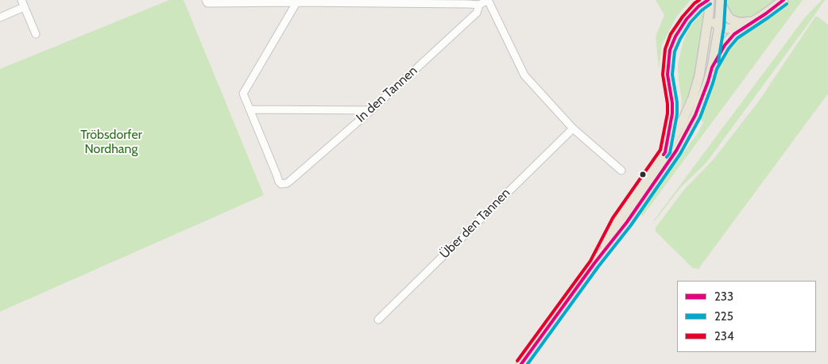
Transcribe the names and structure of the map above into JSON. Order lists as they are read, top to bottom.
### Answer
{
  "streets": {
    "street": ["In den Tannen", "Über den Tannen"]
  },
  "parks": ["Tröbsdorfer Nordhang"],
  "lines": ["transit line 233", "transit line 225", "transit line 234"],
  "legend": ["233", "225", "234"]
}
